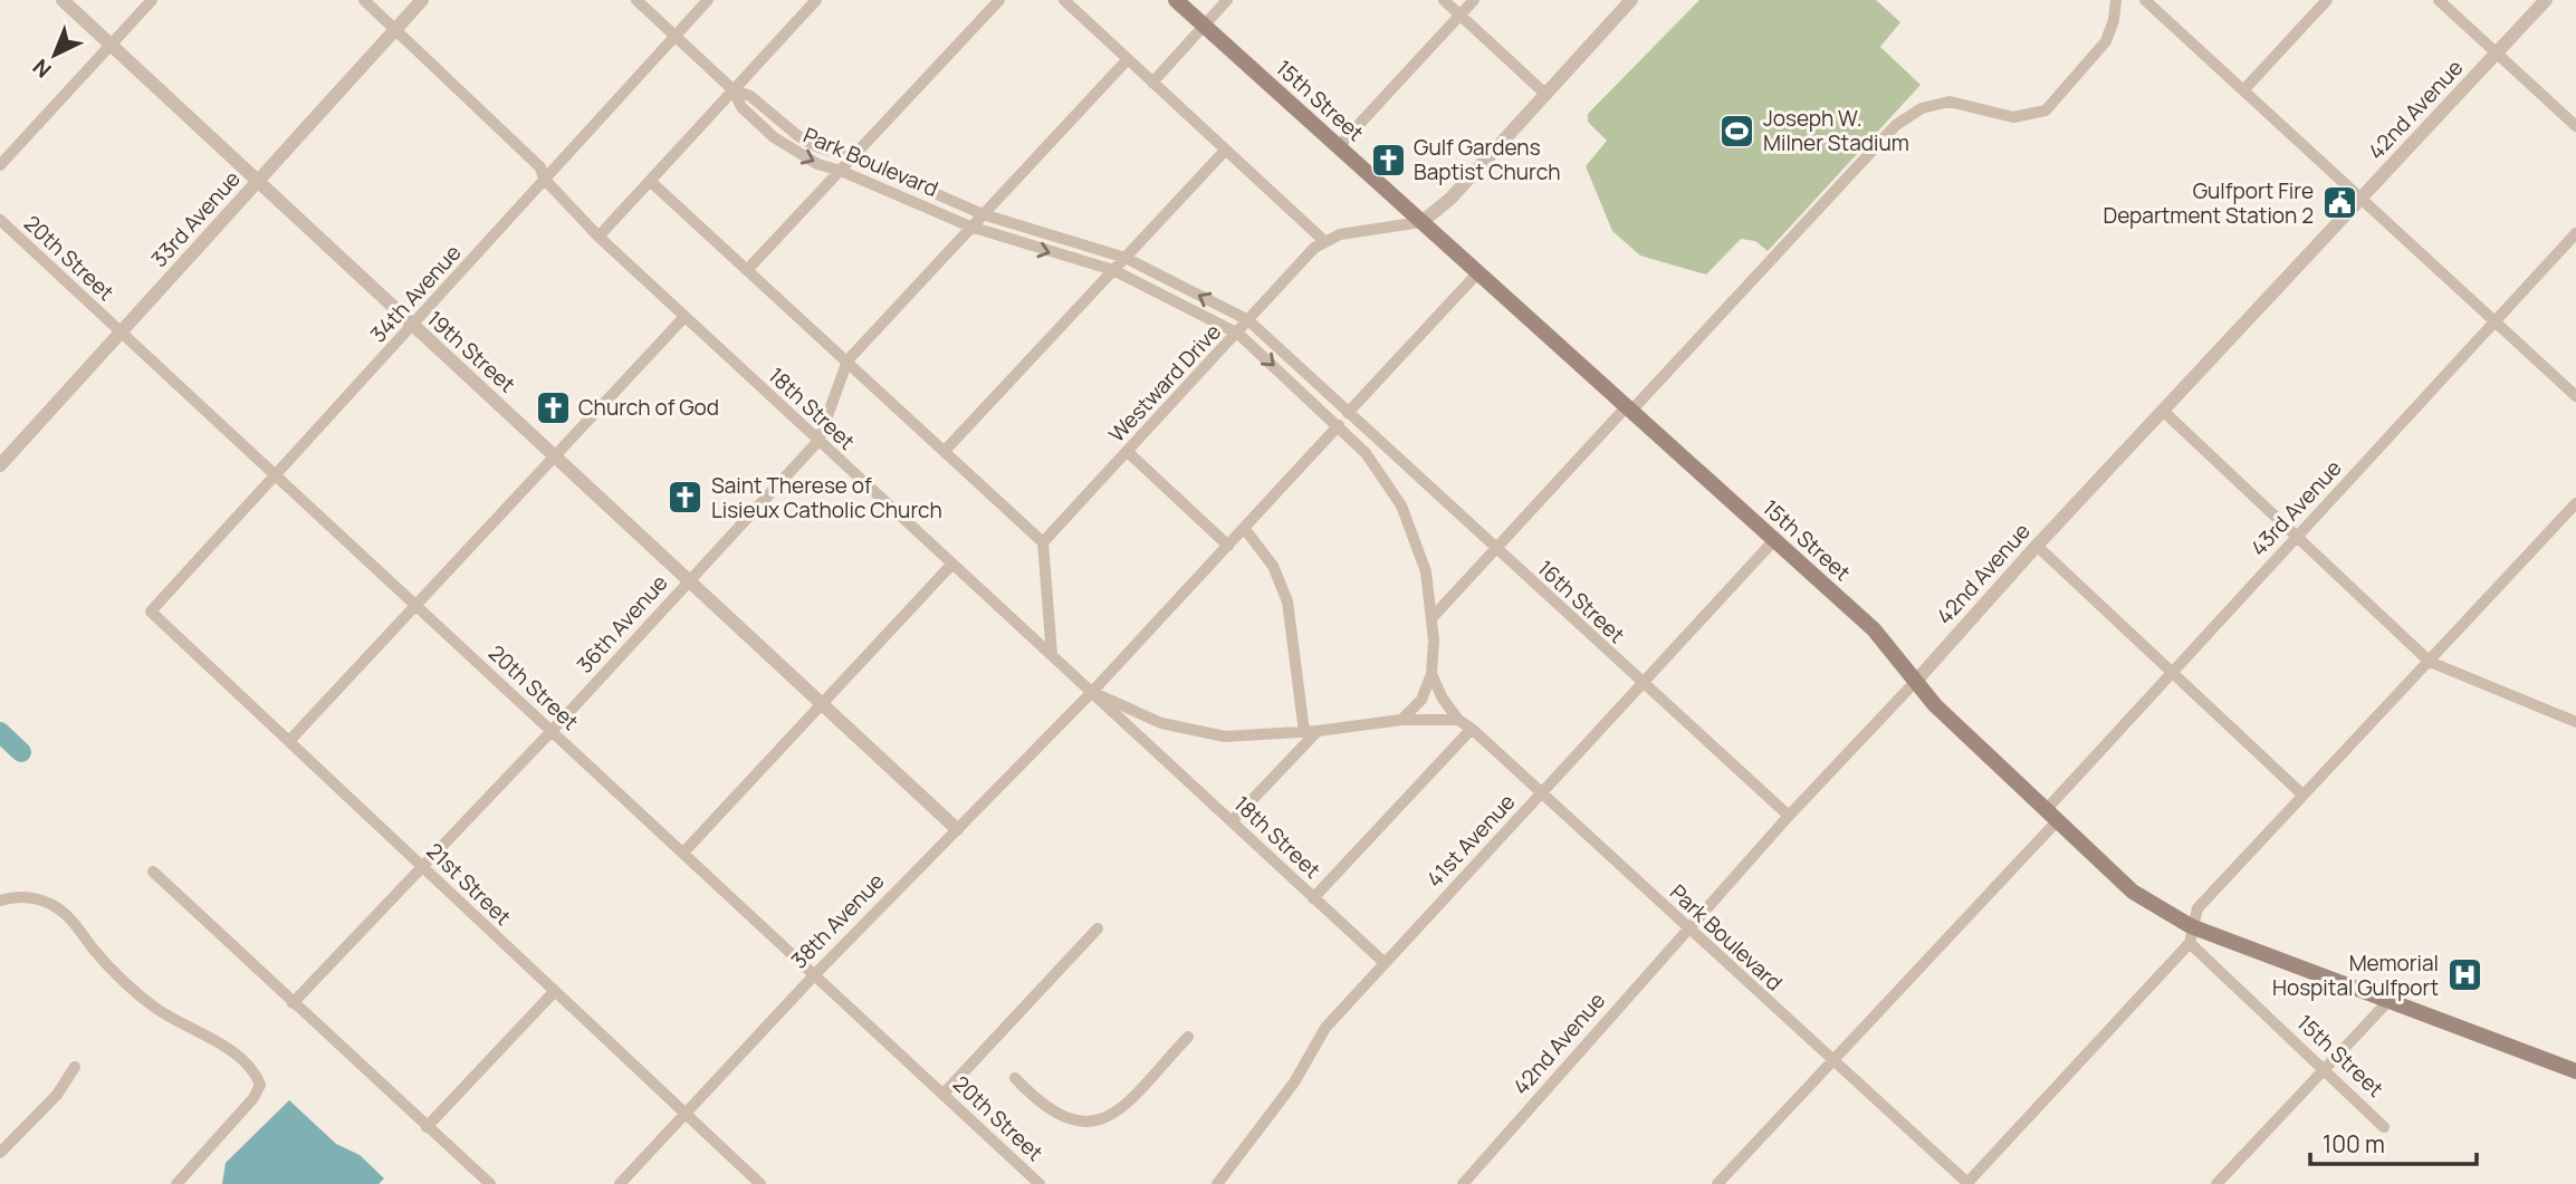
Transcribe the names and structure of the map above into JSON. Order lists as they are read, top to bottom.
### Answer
{
  "streets": {
    "main road": ["15th Street"],
    "street": [
      "42nd Avenue",
      "Park Boulevard",
      "33rd Avenue",
      "20th Street",
      "34th Avenue",
      "19th Street",
      "Westward Drive",
      "18th Street",
      "43rd Avenue",
      "16th Street",
      "36th Avenue",
      "41st Avenue",
      "21st Street",
      "38th Avenue"
    ]
  },
  "crossings": [
    ["15th Street", "42nd Avenue"],
    ["15th Street", "43rd Avenue"],
    ["15th Street", "41st Avenue"],
    ["42nd Avenue", "Park Boulevard"],
    ["42nd Avenue", "16th Street"],
    ["Park Boulevard", "Westward Drive"],
    ["Park Boulevard", "43rd Avenue"],
    ["Park Boulevard", "16th Street"],
    ["Park Boulevard", "41st Avenue"],
    ["Park Boulevard", "38th Avenue"],
    ["33rd Avenue", "20th Street"],
    ["33rd Avenue", "19th Street"],
    ["33rd Avenue", "18th Street"],
    ["20th Street", "34th Avenue"],
    ["20th Street", "36th Avenue"],
    ["20th Street", "38th Avenue"],
    ["34th Avenue", "19th Street"],
    ["34th Avenue", "18th Street"],
    ["34th Avenue", "21st Street"],
    ["19th Street", "36th Avenue"],
    ["19th Street", "38th Avenue"],
    ["18th Street", "36th Avenue"],
    ["18th Street", "41st Avenue"],
    ["18th Street", "38th Avenue"],
    ["16th Street", "41st Avenue"],
    ["36th Avenue", "21st Street"],
    ["21st Street", "38th Avenue"]
  ],
  "places": {
    "sports": ["Joseph W. Milner Stadium"],
    "church": ["Gulf Gardens Baptist Church", "Church of God", "Saint Therese of Lisieux Catholic Church"],
    "public building": ["Gulfport Fire Department Station 2"],
    "hospital": ["Memorial Hospital Gulfport"]
  },
  "scale_bar": "100 m",
  "north": "bottom left"
}
